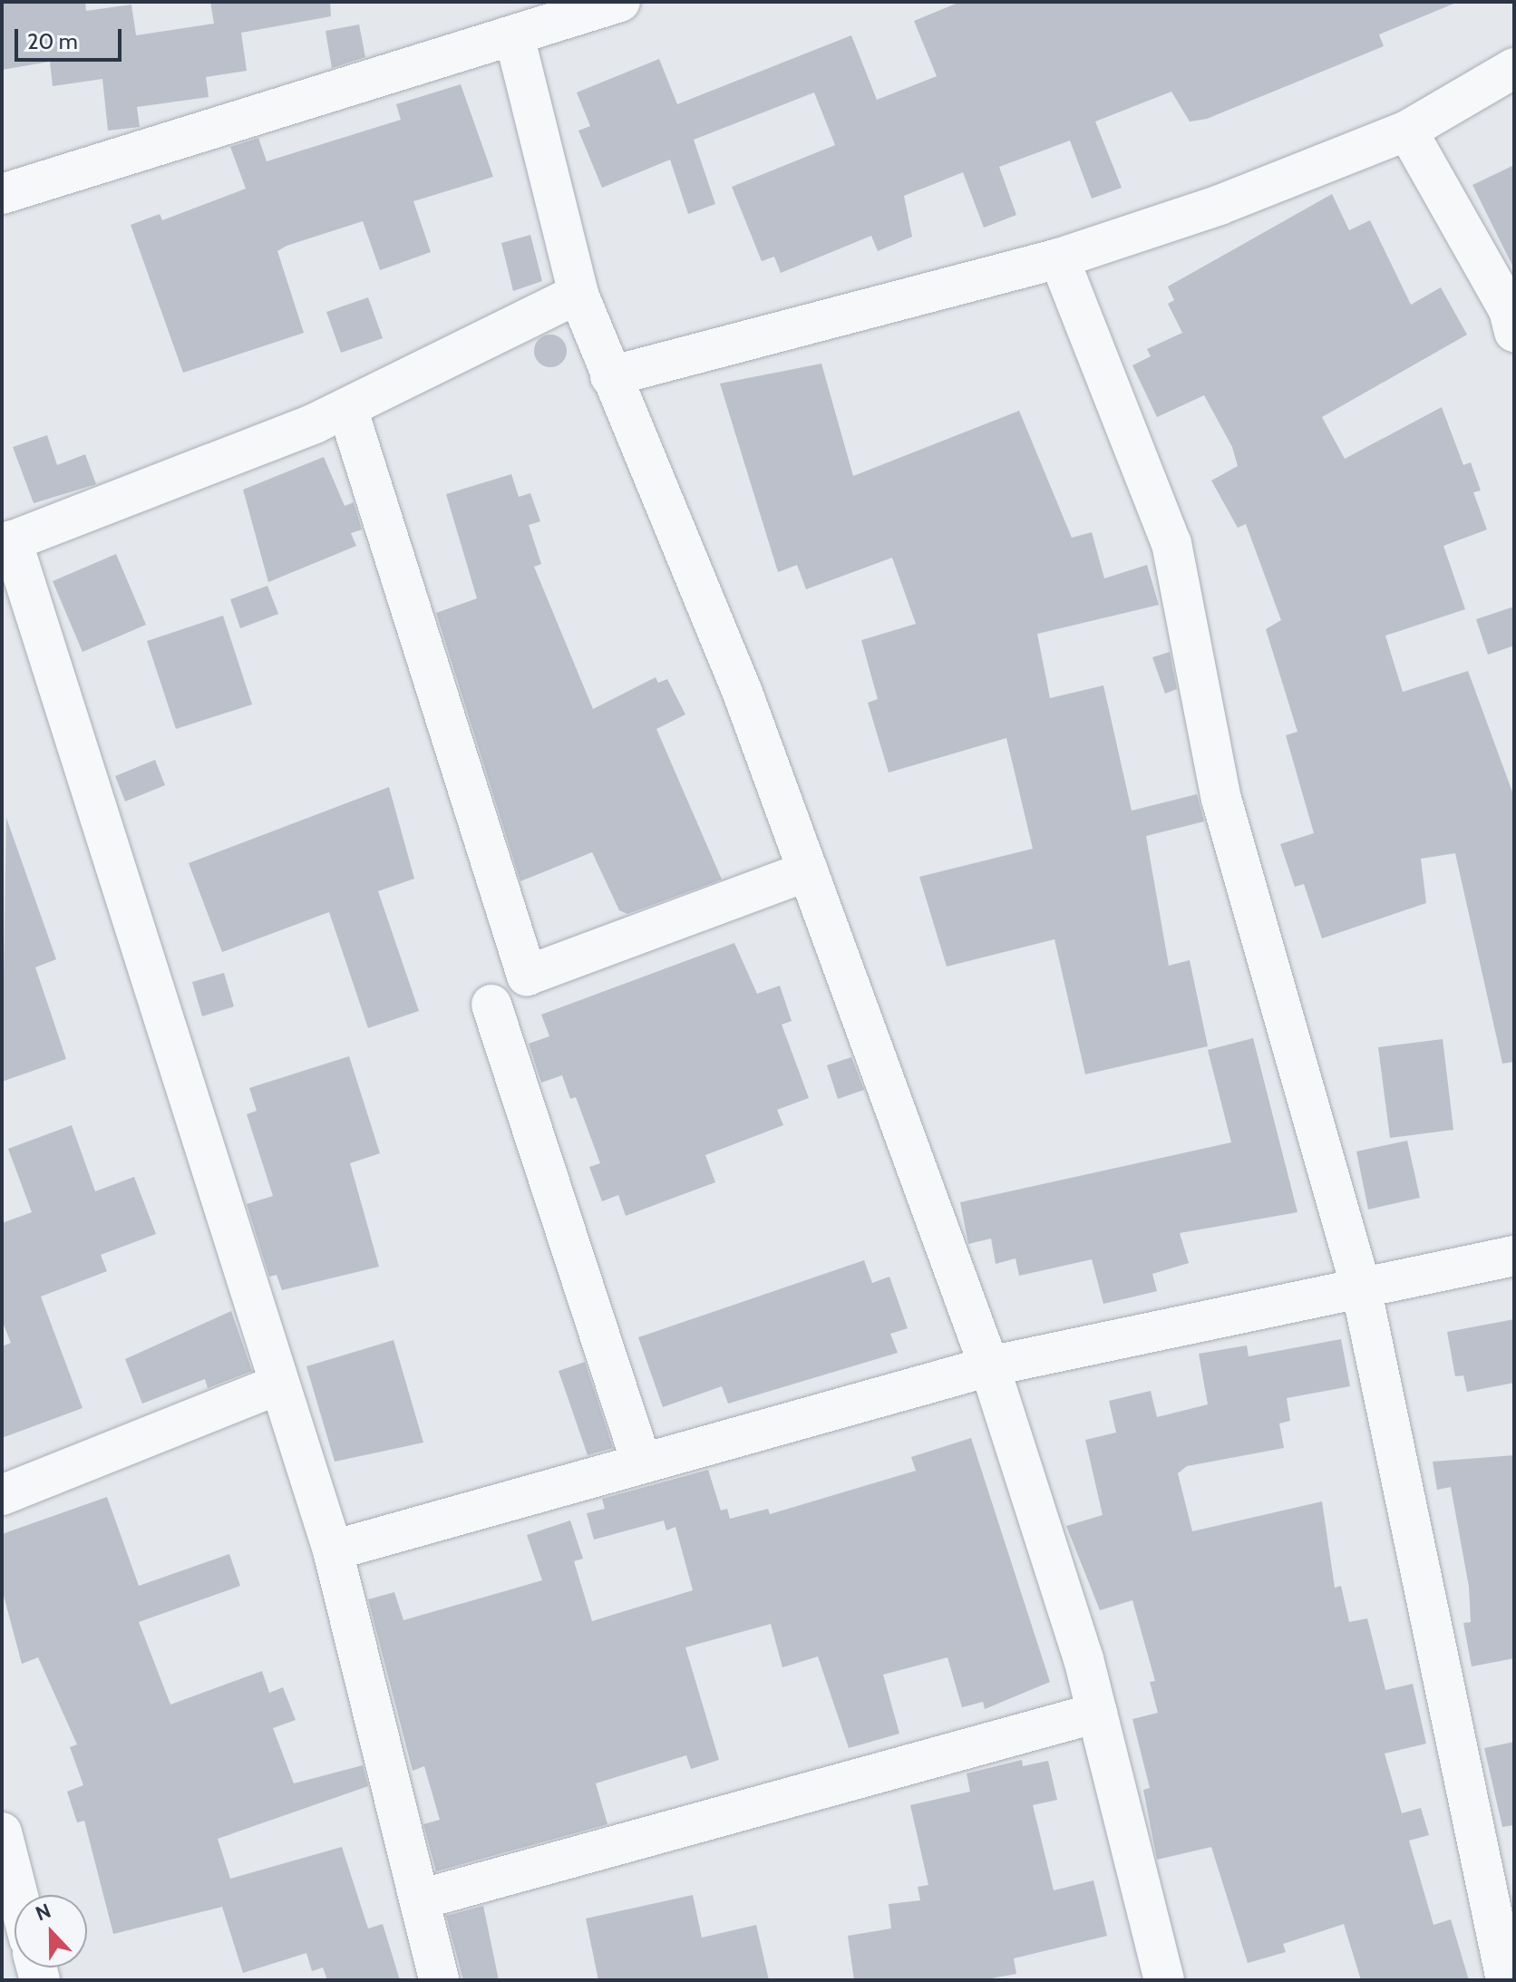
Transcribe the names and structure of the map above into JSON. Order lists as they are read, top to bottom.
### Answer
{
  "scale_bar": "20 m",
  "north": "top"
}
